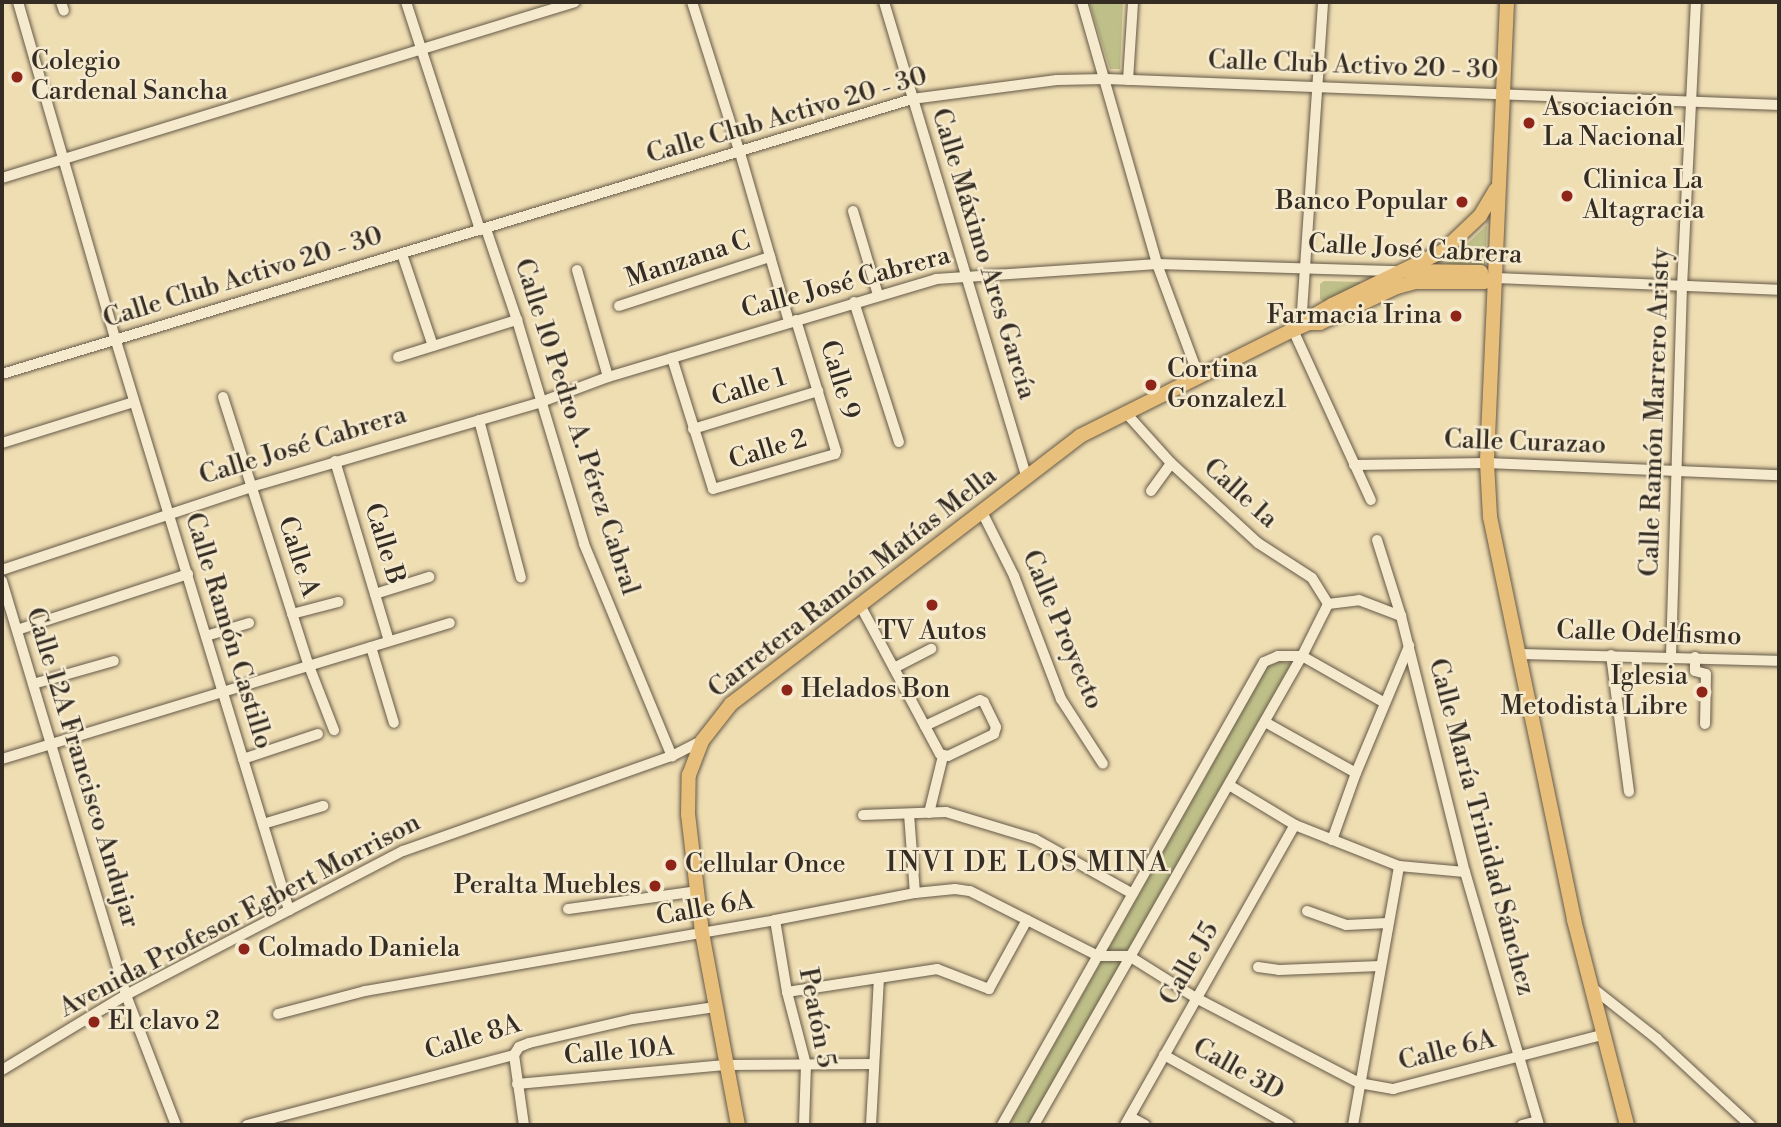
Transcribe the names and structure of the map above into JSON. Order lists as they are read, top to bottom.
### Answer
{
  "streets": {
    "main road": ["Calle José Cabrera", "Carretera Ramón Matías Mella"],
    "street": [
      "Calle Club Activo 20 - 30",
      "Calle Máximo Ares García",
      "Manzana C",
      "Calle 9",
      "Calle 1",
      "Calle Ramón Marrero Aristy",
      "Calle 10 Pedro A. Pérez Cabral",
      "Calle Curazao",
      "Calle 2",
      "Calle 1a",
      "Calle B",
      "Calle A",
      "Calle Proyecto",
      "Calle Ramón Castillo",
      "Calle Odelfismo",
      "Calle 12A Francisco Andujar",
      "Calle María Trinidad Sánchez",
      "Calle 6A",
      "Avenida Profesor Egbert Morrison",
      "Calle J5",
      "Peatón 5",
      "Calle 8A",
      "Calle 10A",
      "Calle 3D"
    ]
  },
  "crossings": [
    ["Calle Club Activo 20 - 30", "Calle Máximo Ares García"],
    ["Calle Club Activo 20 - 30", "Calle 9"],
    ["Calle Club Activo 20 - 30", "Calle Ramón Marrero Aristy"],
    ["Calle Club Activo 20 - 30", "Calle 10 Pedro A. Pérez Cabral"],
    ["Calle Club Activo 20 - 30", "Calle Ramón Castillo"],
    ["Calle José Cabrera", "Calle Máximo Ares García"],
    ["Calle José Cabrera", "Calle 9"],
    ["Calle José Cabrera", "Calle Ramón Marrero Aristy"],
    ["Calle José Cabrera", "Calle 10 Pedro A. Pérez Cabral"],
    ["Calle José Cabrera", "Calle B"],
    ["Calle José Cabrera", "Calle A"],
    ["Calle José Cabrera", "Carretera Ramón Matías Mella"],
    ["Calle José Cabrera", "Calle Ramón Castillo"],
    ["Calle Máximo Ares García", "Carretera Ramón Matías Mella"],
    ["Manzana C", "Calle 9"],
    ["Calle 9", "Calle 1"],
    ["Calle 9", "Calle 2"],
    ["Calle 1", "Calle 2"],
    ["Calle Ramón Marrero Aristy", "Calle Curazao"],
    ["Calle Ramón Marrero Aristy", "Calle Odelfismo"],
    ["Calle 10 Pedro A. Pérez Cabral", "Avenida Profesor Egbert Morrison"],
    ["Calle 1a", "Carretera Ramón Matías Mella"],
    ["Carretera Ramón Matías Mella", "Calle Proyecto"],
    ["Carretera Ramón Matías Mella", "Calle 6A"],
    ["Carretera Ramón Matías Mella", "Avenida Profesor Egbert Morrison"],
    ["Carretera Ramón Matías Mella", "Calle 8A"],
    ["Carretera Ramón Matías Mella", "Calle 10A"],
    ["Calle Ramón Castillo", "Avenida Profesor Egbert Morrison"],
    ["Calle 12A Francisco Andujar", "Avenida Profesor Egbert Morrison"],
    ["Calle María Trinidad Sánchez", "Calle 6A"],
    ["Calle 6A", "Calle J5"],
    ["Calle 6A", "Peatón 5"],
    ["Calle J5", "Calle 3D"],
    ["Peatón 5", "Calle 10A"]
  ],
  "districts": ["INVI DE LOS MINA"],
  "places": [
    "Colegio Cardenal Sancha",
    "Asociación La Nacional",
    "Clinica La Altagracia",
    "Banco Popular",
    "Farmacia Irina",
    "Cortina Gonzalez1",
    "TV Autos",
    "Helados Bon",
    "Iglesia Metodista Libre",
    "Cellular Once",
    "Peralta Muebles",
    "Colmado Daniela",
    "El clavo 2"
  ]
}
